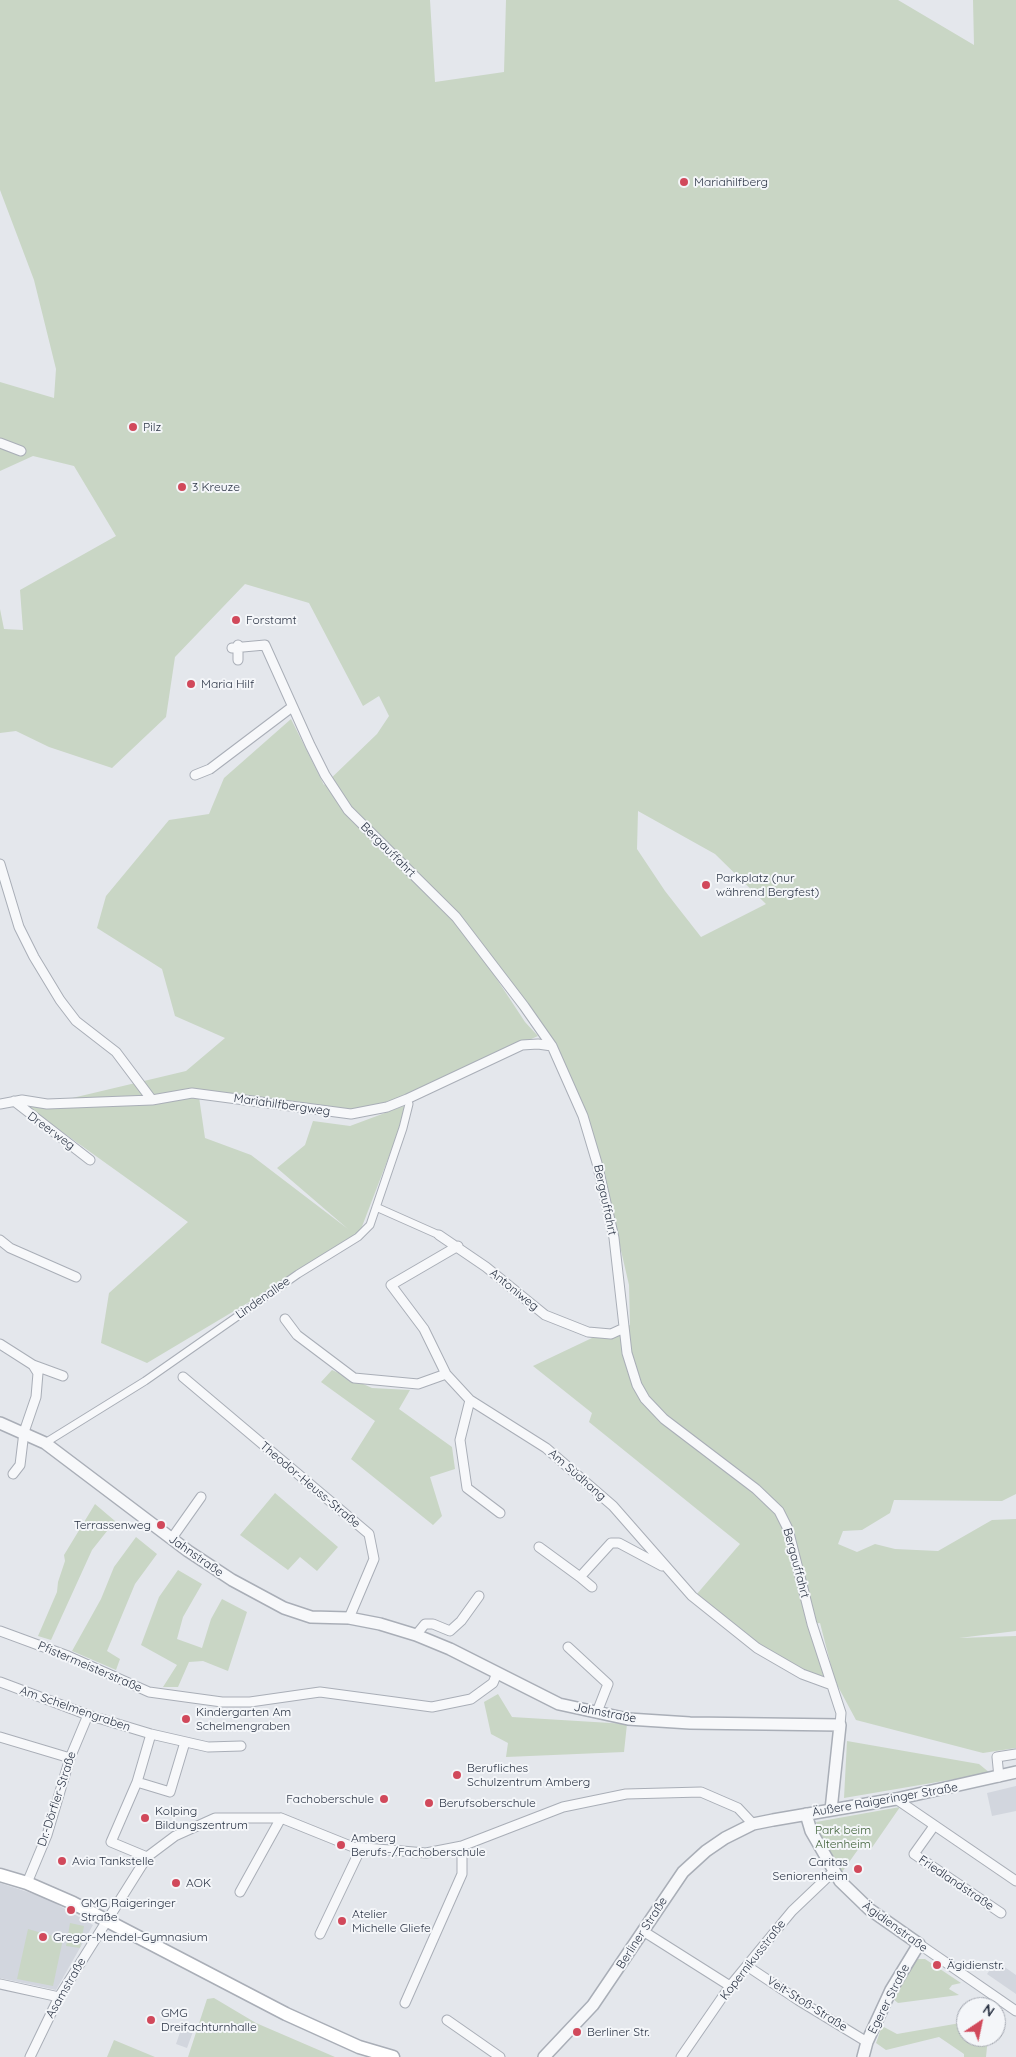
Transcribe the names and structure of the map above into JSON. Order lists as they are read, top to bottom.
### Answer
{
  "streets": {
    "street": [
      "Bergauffahrt",
      "Mariahilfbergweg",
      "Dreerweg",
      "Antoniweg",
      "Lindenallee",
      "Am Südhang",
      "Theodor-Heuss-Straße",
      "Jahnstraße",
      "Pfistermeisterstraße",
      "Am Schelmengraben",
      "Dr.-Dörfler-Straße",
      "Äußere Raigeringer Straße",
      "Friedlandstraße",
      "Ägidienstraße",
      "Berliner Straße",
      "Kopernikusstraße",
      "Asamstraße",
      "Egerer Straße",
      "Veit-Stoß-Straße"
    ]
  },
  "crossings": [
    ["Bergauffahrt", "Mariahilfbergweg"],
    ["Bergauffahrt", "Antoniweg"],
    ["Bergauffahrt", "Am Südhang"],
    ["Bergauffahrt", "Jahnstraße"],
    ["Bergauffahrt", "Äußere Raigeringer Straße"],
    ["Mariahilfbergweg", "Dreerweg"],
    ["Mariahilfbergweg", "Lindenallee"],
    ["Antoniweg", "Am Südhang"],
    ["Lindenallee", "Jahnstraße"],
    ["Theodor-Heuss-Straße", "Jahnstraße"],
    ["Jahnstraße", "Pfistermeisterstraße"],
    ["Am Schelmengraben", "Dr.-Dörfler-Straße"],
    ["Äußere Raigeringer Straße", "Ägidienstraße"],
    ["Äußere Raigeringer Straße", "Berliner Straße"],
    ["Ägidienstraße", "Kopernikusstraße"],
    ["Ägidienstraße", "Egerer Straße"],
    ["Kopernikusstraße", "Veit-Stoß-Straße"],
    ["Egerer Straße", "Veit-Stoß-Straße"]
  ],
  "parks": ["Park beim Altenheim"],
  "places": [
    "Mariahilfberg",
    "Pilz",
    "3 Kreuze",
    "Forstamt",
    "Maria Hilf",
    "Parkplatz (nur während Bergfest)",
    "Terrassenweg",
    "Kindergarten Am Schelmengraben",
    "Berufliches Schulzentrum Amberg",
    "Fachoberschule",
    "Berufsoberschule",
    "Kolping Bildungszentrum",
    "Amberg Berufs-/Fachoberschule",
    "Avia Tankstelle",
    "Caritas Seniorenheim",
    "AOK",
    "GMG Raigeringer Straße",
    "Atelier Michelle Gliefe",
    "Gregor-Mendel-Gymnasium",
    "Ägidienstr.",
    "GMG Dreifachturnhalle",
    "Berliner Str."
  ],
  "north": "top right"
}
